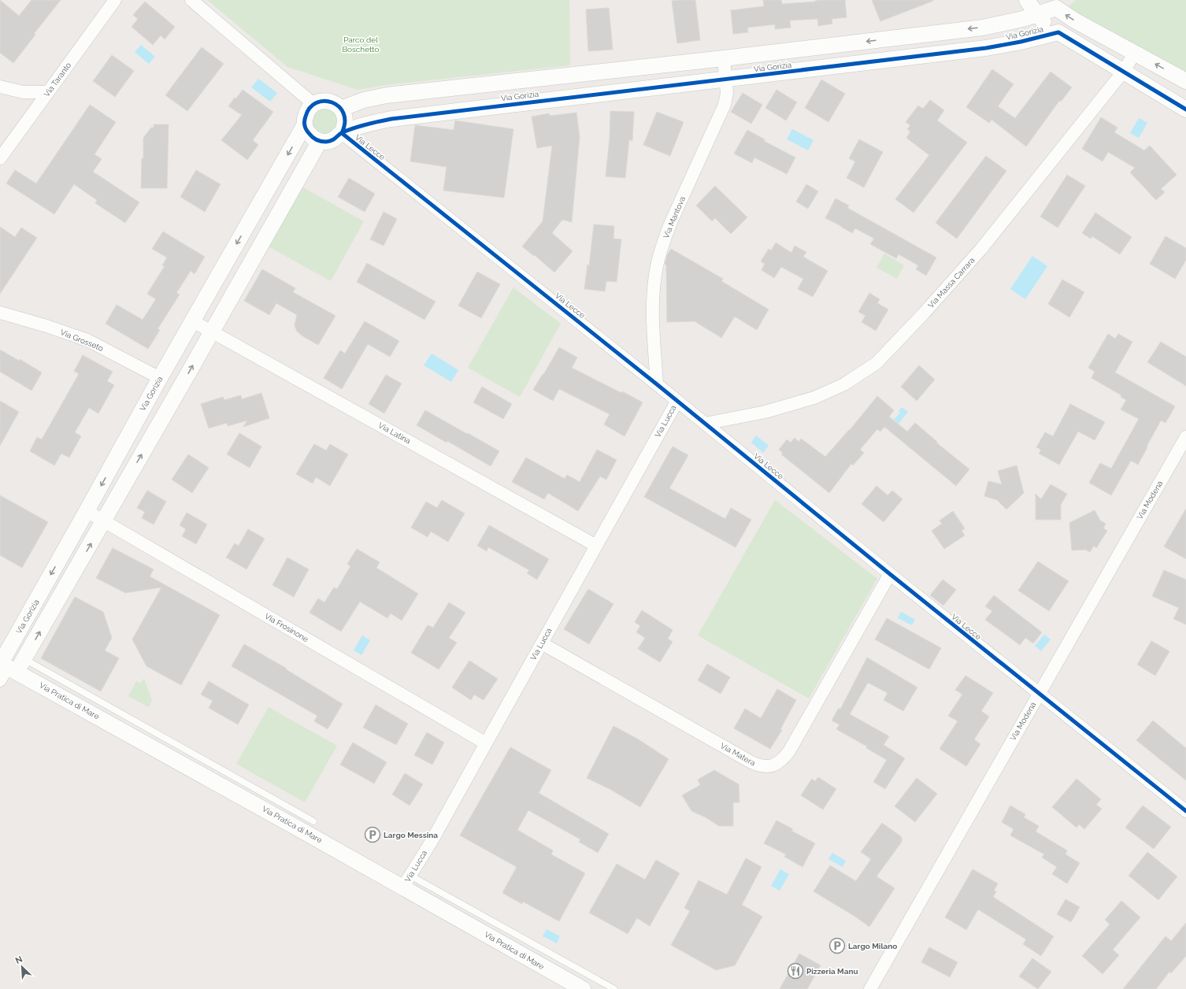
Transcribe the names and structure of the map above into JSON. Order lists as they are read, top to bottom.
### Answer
{
  "streets": {
    "street": [
      "Via Gorizia",
      "Via Taranto",
      "Via Lecce",
      "Via Mantova",
      "Via Massa Carrara",
      "Via Grosseto",
      "Via Lucca",
      "Via Latina",
      "Via Modena",
      "Via Frosinone",
      "Via Pratica di Mare",
      "Via Matera"
    ]
  },
  "crossings": [
    ["Via Gorizia", "Via Lecce"],
    ["Via Gorizia", "Via Mantova"],
    ["Via Gorizia", "Via Massa Carrara"],
    ["Via Gorizia", "Via Grosseto"],
    ["Via Gorizia", "Via Latina"],
    ["Via Gorizia", "Via Frosinone"],
    ["Via Gorizia", "Via Pratica di Mare"],
    ["Via Lecce", "Via Mantova"],
    ["Via Lecce", "Via Massa Carrara"],
    ["Via Lecce", "Via Lucca"],
    ["Via Lecce", "Via Modena"],
    ["Via Lecce", "Via Matera"],
    ["Via Lucca", "Via Latina"],
    ["Via Lucca", "Via Frosinone"],
    ["Via Lucca", "Via Pratica di Mare"],
    ["Via Lucca", "Via Matera"]
  ],
  "parks": ["Parco del Boschetto"],
  "places": {
    "parking": ["Largo Messina", "Largo Milano"],
    "restaurant": ["Pizzeria Manu"]
  },
  "north": "top left"
}
